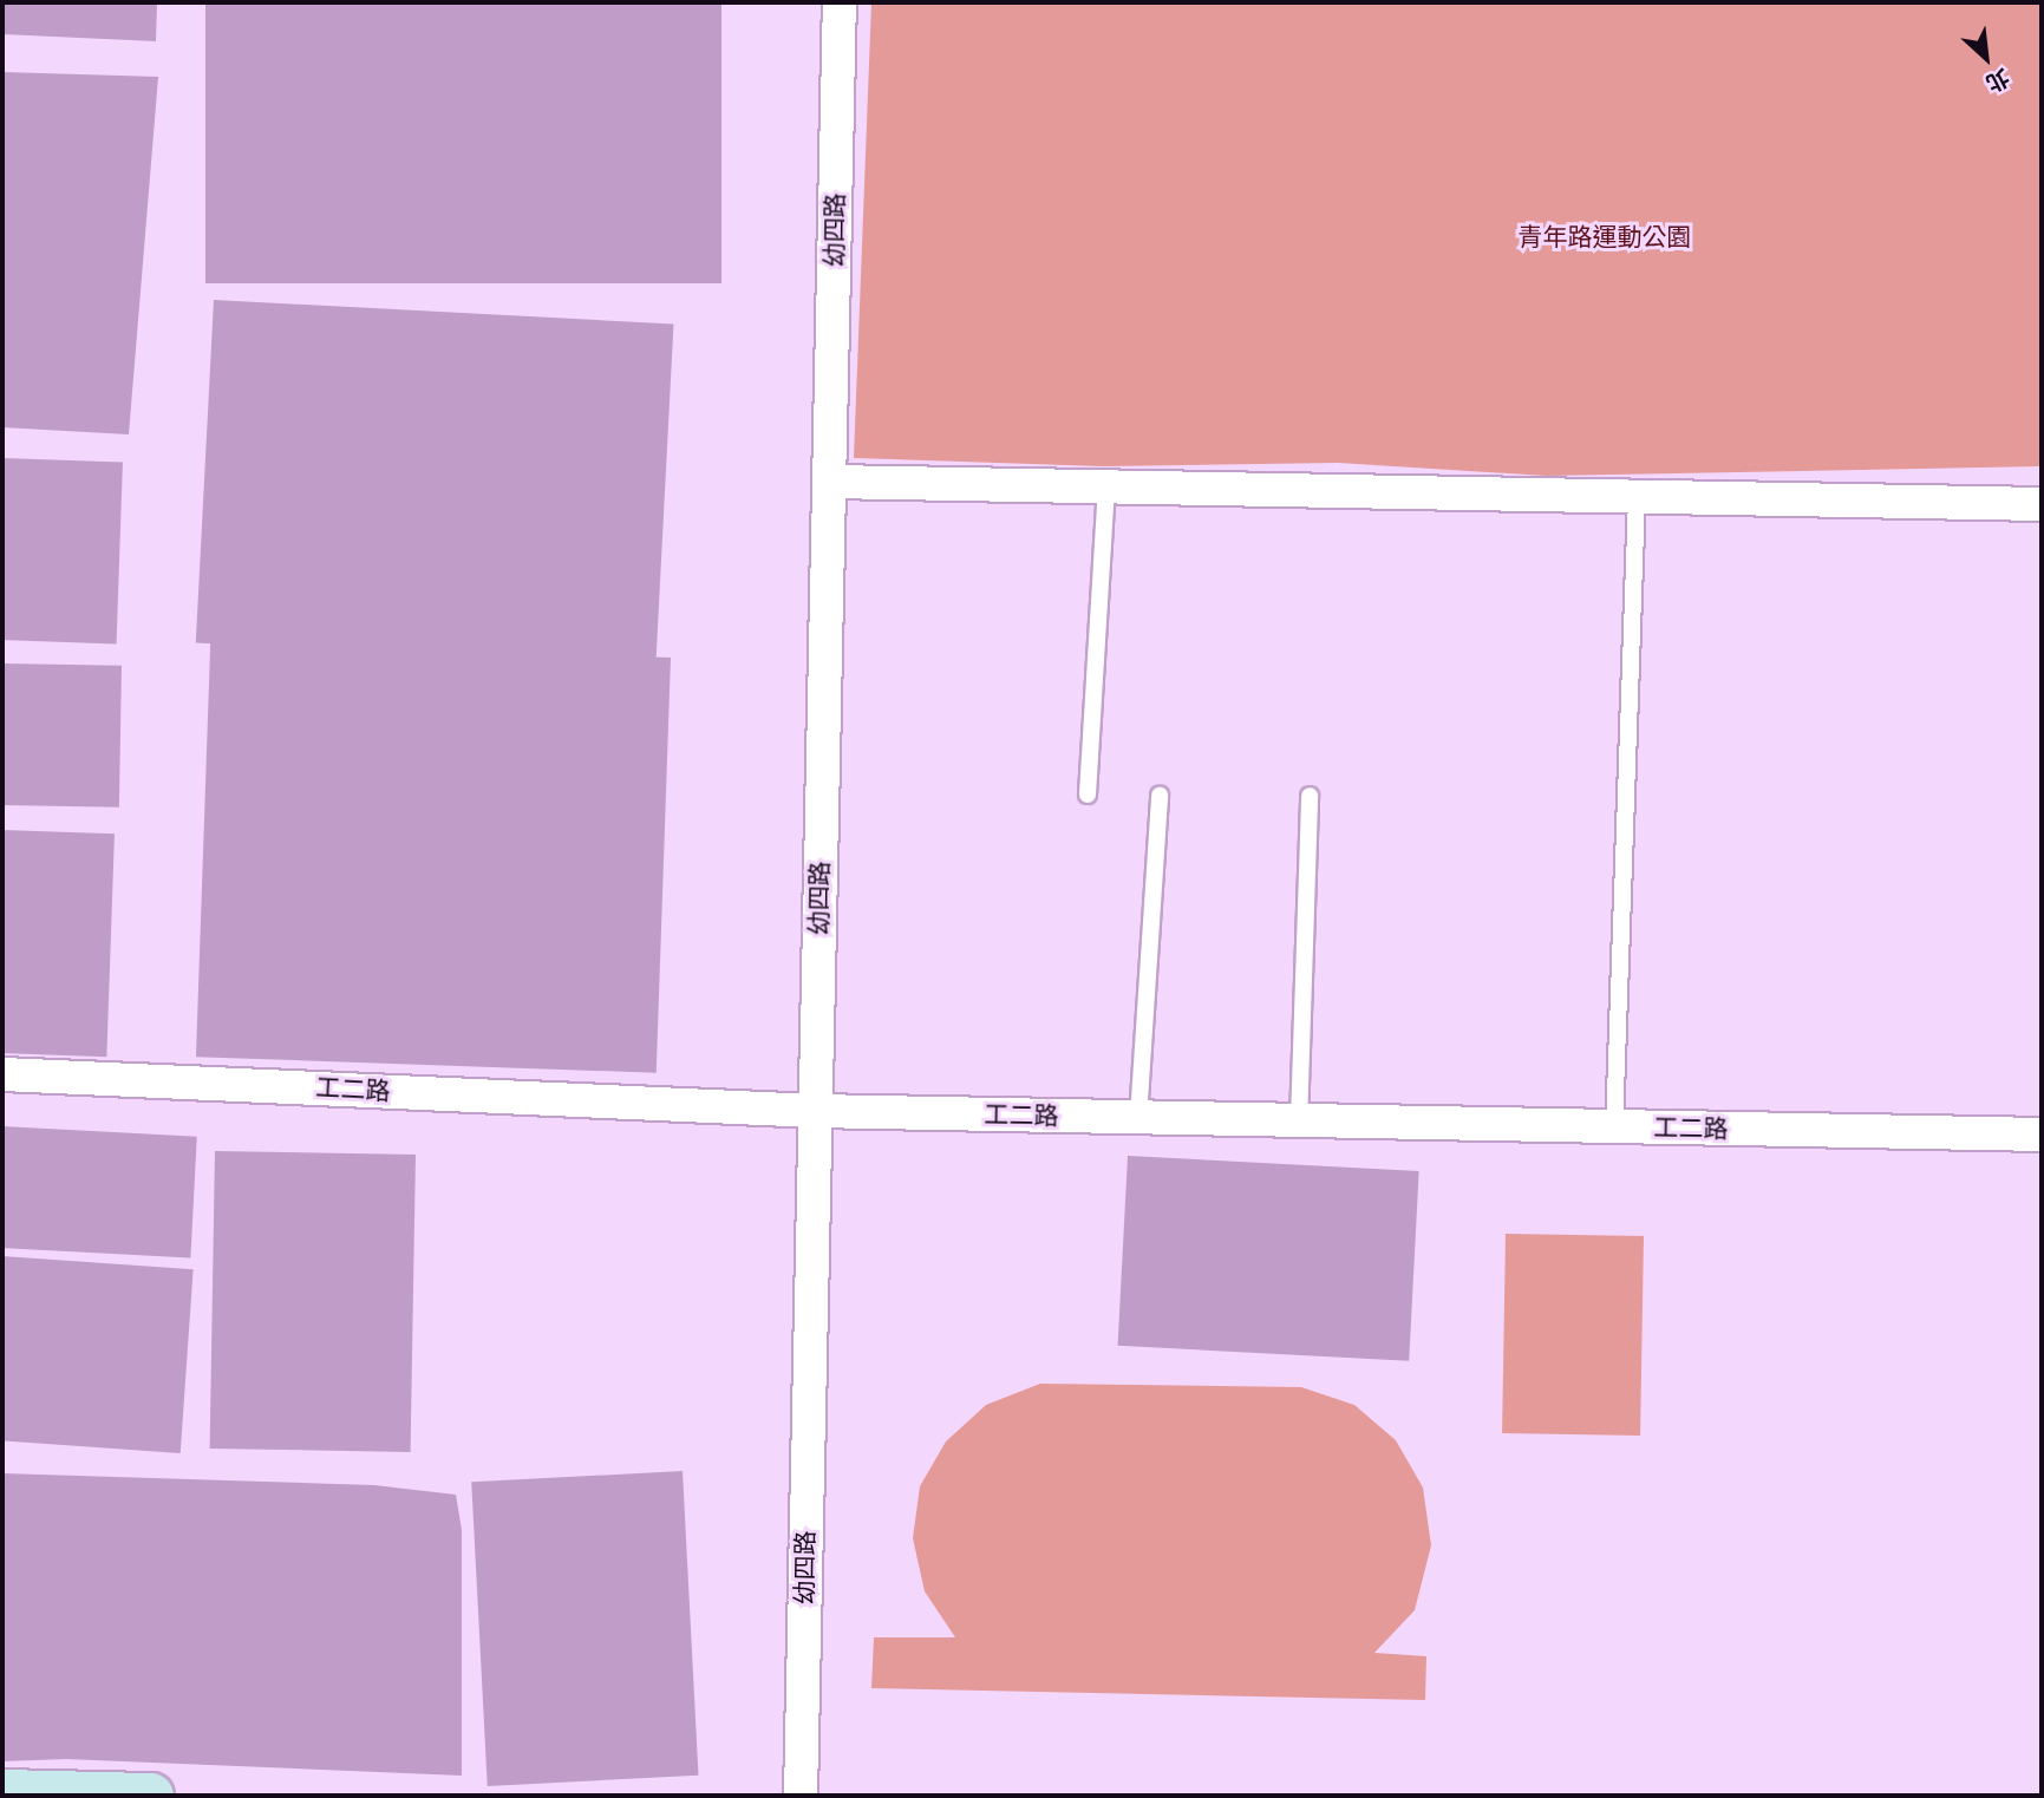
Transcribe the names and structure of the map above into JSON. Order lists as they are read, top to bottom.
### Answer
{
  "streets": {
    "street": ["幼四路", "工二路"]
  },
  "crossings": [
    ["幼四路", "工二路"]
  ],
  "parks": ["青年路運動公園"],
  "north": "bottom right"
}
